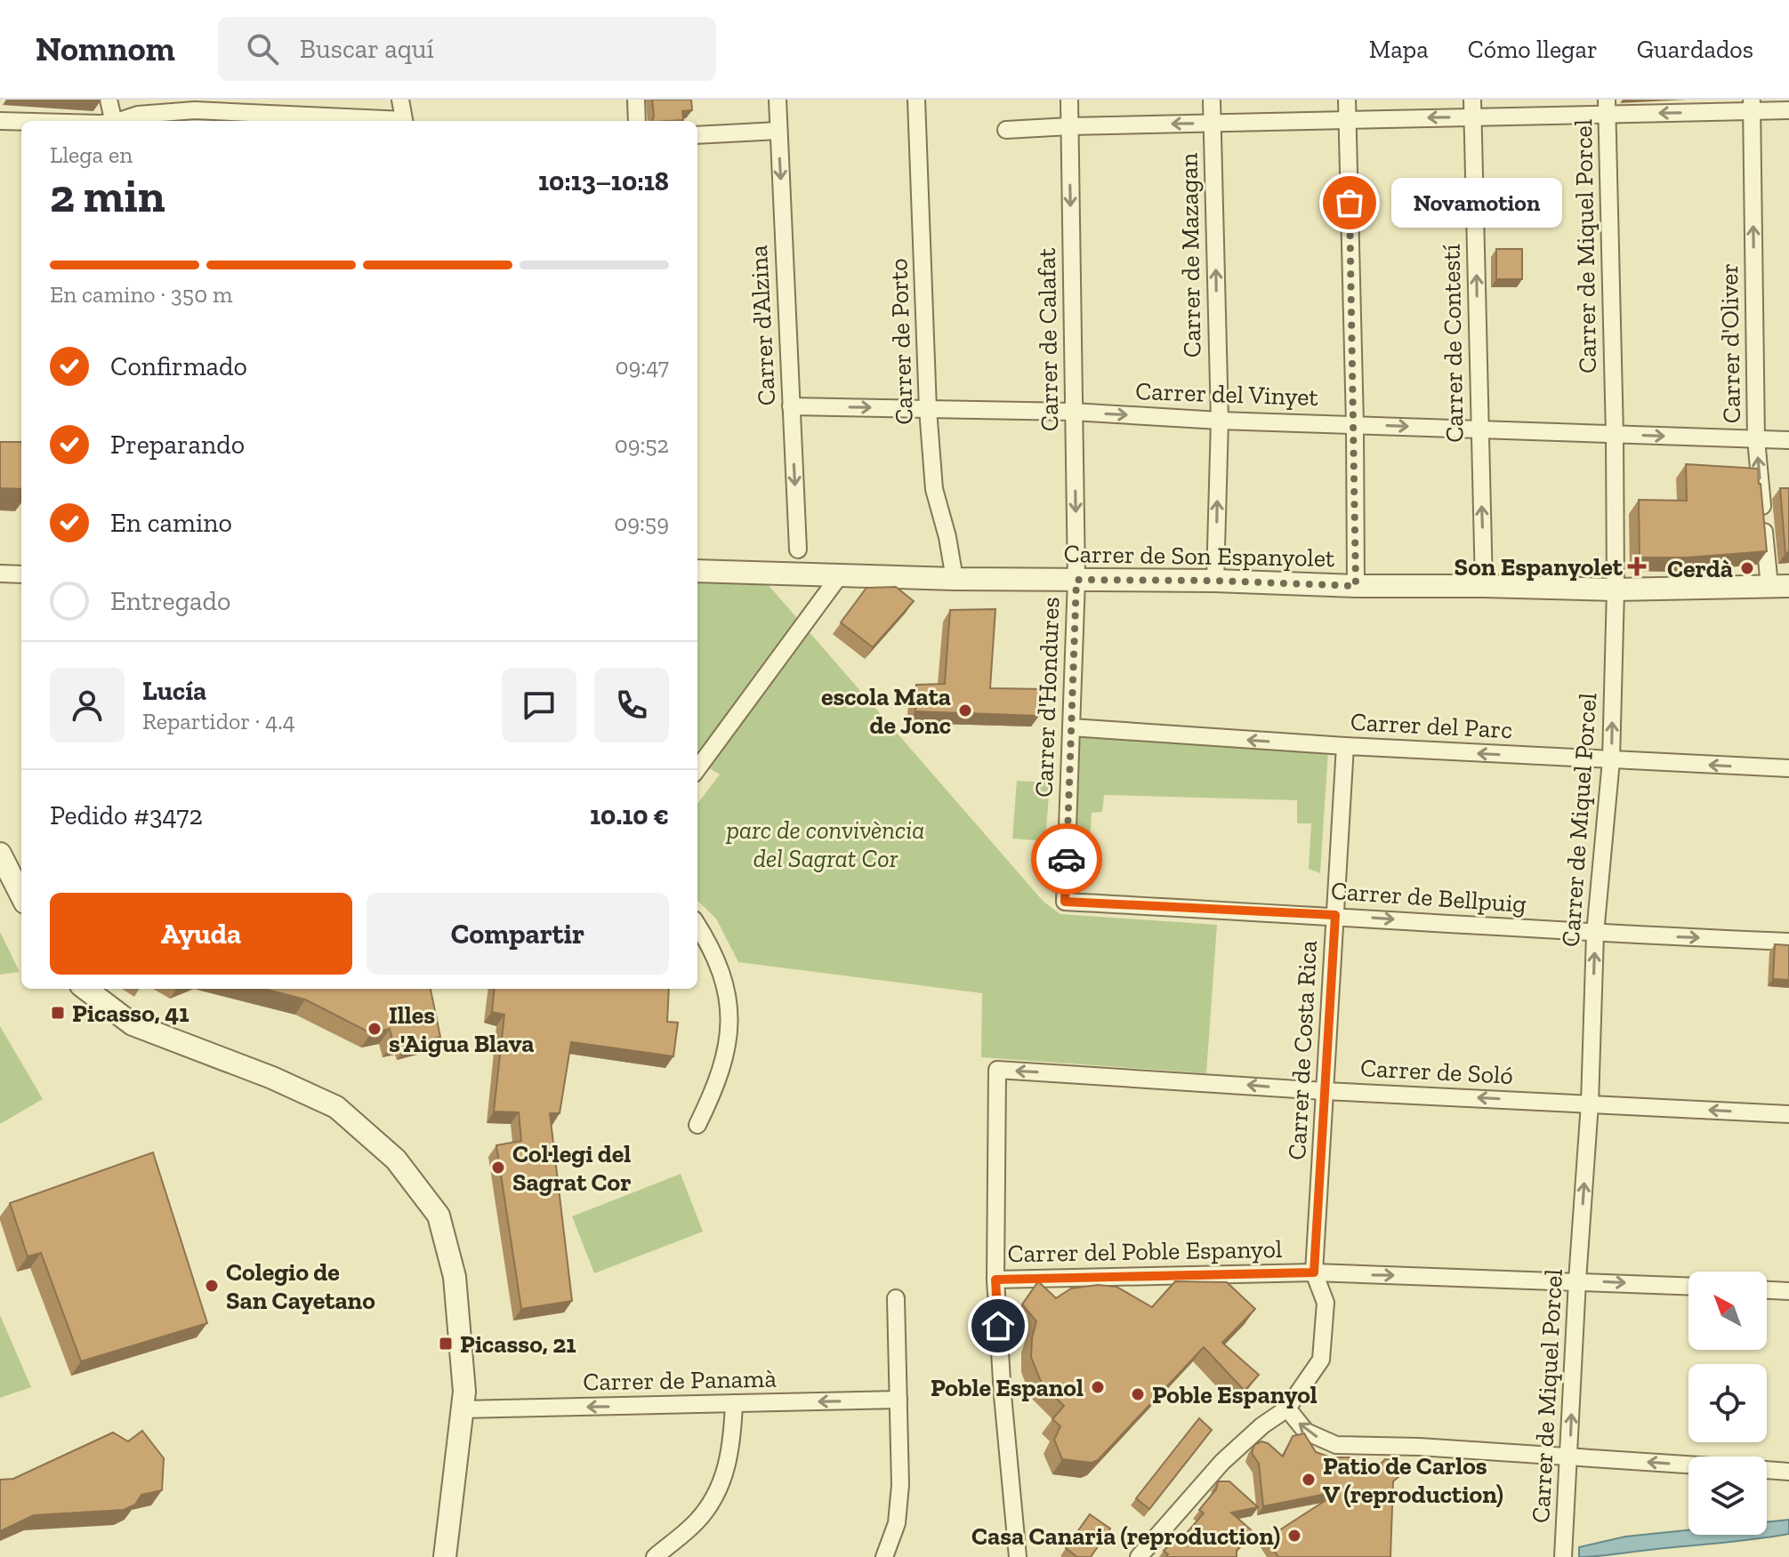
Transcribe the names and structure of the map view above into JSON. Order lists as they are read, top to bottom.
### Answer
{
  "streets": {
    "street": [
      "Carrer de Miquel Porcel",
      "Carrer de Mazagan",
      "Carrer d'Alzina",
      "Carrer de Calafat",
      "Carrer de Porto",
      "Carrer de Contestí",
      "Carrer d'Oliver",
      "Carrer del Vinyet",
      "Carrer de Son Espanyolet",
      "Carrer d'Hondures",
      "Carrer del Parc",
      "Carrer de Bellpuig",
      "Carrer de Costa Rica",
      "Carrer de Soló",
      "Carrer del Poble Espanyol",
      "Carrer de Panamà"
    ]
  },
  "crossings": [
    ["Carrer de Miquel Porcel", "Carrer del Vinyet"],
    ["Carrer de Miquel Porcel", "Carrer de Son Espanyolet"],
    ["Carrer de Miquel Porcel", "Carrer del Parc"],
    ["Carrer de Miquel Porcel", "Carrer de Bellpuig"],
    ["Carrer de Miquel Porcel", "Carrer de Soló"],
    ["Carrer de Miquel Porcel", "Carrer del Poble Espanyol"],
    ["Carrer de Mazagan", "Carrer del Vinyet"],
    ["Carrer de Mazagan", "Carrer de Son Espanyolet"],
    ["Carrer d'Alzina", "Carrer del Vinyet"],
    ["Carrer de Calafat", "Carrer del Vinyet"],
    ["Carrer de Calafat", "Carrer de Son Espanyolet"],
    ["Carrer de Calafat", "Carrer d'Hondures"],
    ["Carrer de Porto", "Carrer del Vinyet"],
    ["Carrer de Porto", "Carrer de Son Espanyolet"],
    ["Carrer de Contestí", "Carrer del Vinyet"],
    ["Carrer de Contestí", "Carrer de Son Espanyolet"],
    ["Carrer d'Oliver", "Carrer del Vinyet"],
    ["Carrer d'Oliver", "Carrer de Son Espanyolet"],
    ["Carrer de Son Espanyolet", "Carrer d'Hondures"],
    ["Carrer d'Hondures", "Carrer del Parc"],
    ["Carrer d'Hondures", "Carrer de Bellpuig"],
    ["Carrer del Parc", "Carrer de Costa Rica"],
    ["Carrer de Bellpuig", "Carrer de Costa Rica"],
    ["Carrer de Costa Rica", "Carrer de Soló"],
    ["Carrer de Costa Rica", "Carrer del Poble Espanyol"],
    ["Carrer de Soló", "Carrer del Poble Espanyol"]
  ],
  "one_way": [
    "Carrer de Miquel Porcel",
    "Carrer d'Alzina",
    "Carrer de Calafat",
    "Carrer d'Oliver",
    "Carrer del Vinyet",
    "Carrer del Parc",
    "Carrer de Bellpuig",
    "Carrer de Soló",
    "Carrer de Panamà"
  ],
  "parks": ["parc de convivència del Sagrat Cor"],
  "places": {
    "other": [
      "Novamotion",
      "Cerdà",
      "escola Mata de Jonc",
      "Illes s'Aigua Blava",
      "Col·legi del Sagrat Cor",
      "Colegio de San Cayetano",
      "Poble Espanol",
      "Poble Espanyol",
      "Patio de Carlos V (reproduction)",
      "Casa Canaria (reproduction)"
    ],
    "health": ["Son Espanyolet"],
    "transit": ["Picasso, 41", "Picasso, 21"]
  },
  "north": "top left",
  "page": {
    "header": "Nomnom",
    "search": "Buscar aquí",
    "nav": ["Mapa", "Cómo llegar", "Guardados"],
    "heading": ["2 min", "Llega en", "10:13–10:18"],
    "panel": [
      "Lucía",
      "Repartidor · 4.4",
      "Pedido #3472",
      "10.10 €"
    ],
    "bubble": "Novamotion",
    "bar": "En camino · 350 m",
    "list": [
      ["Confirmado", "09:47"],
      ["Preparando", "09:52"],
      ["En camino", "09:59"],
      "Entregado"
    ],
    "buttons": ["Ayuda", "Compartir"]
  }
}
